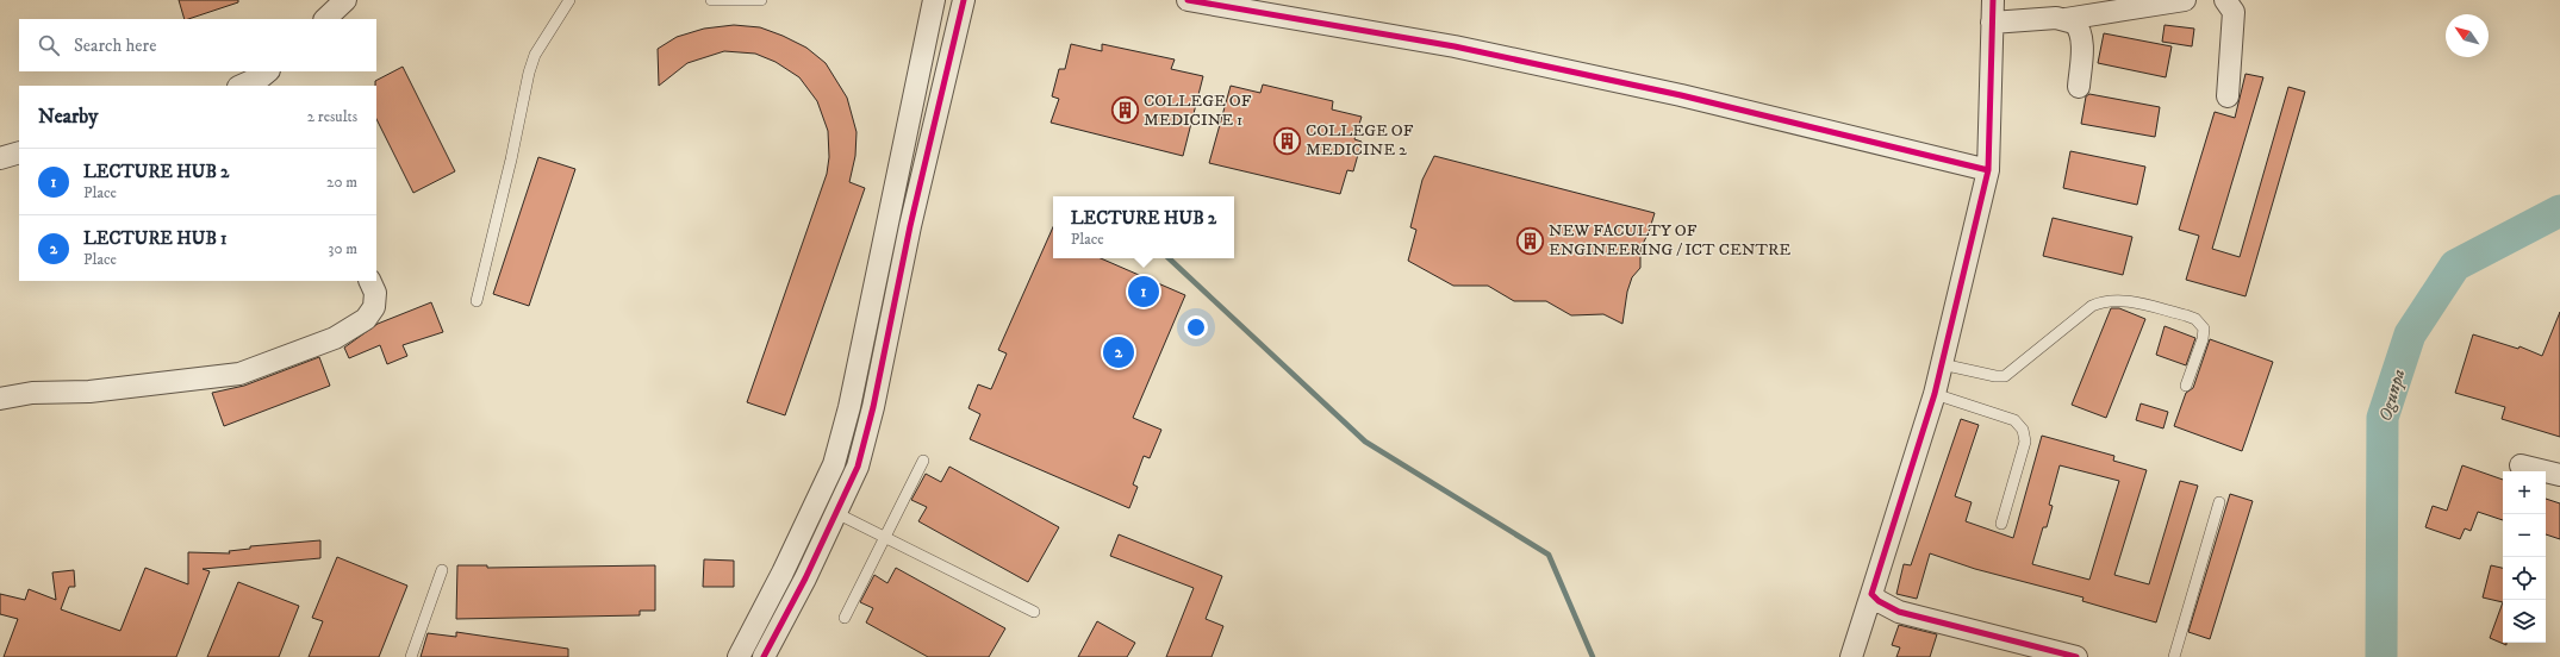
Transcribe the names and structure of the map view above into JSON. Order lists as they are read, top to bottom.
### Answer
{
  "water": ["Ogunpa"],
  "places": {
    "building": ["COLLEGE OF MEDICINE 1", "COLLEGE OF MEDICINE 2", "NEW FACULTY OF ENGINEERING / ICT CENTRE"]
  },
  "north": "top left",
  "page": {
    "search": "Search here",
    "heading": ["Nearby", "2 results"],
    "list": [
      {
        "mark": "1",
        "name": "LECTURE HUB 2",
        "note": "Place",
        "value": "20 m"
      },
      {
        "mark": "2",
        "name": "LECTURE HUB 1",
        "note": "Place",
        "value": "30 m"
      }
    ],
    "popup": ["LECTURE HUB 2", "Place"],
    "pins": ["1", "2"],
    "map_buttons": ["+", "−"]
  }
}
